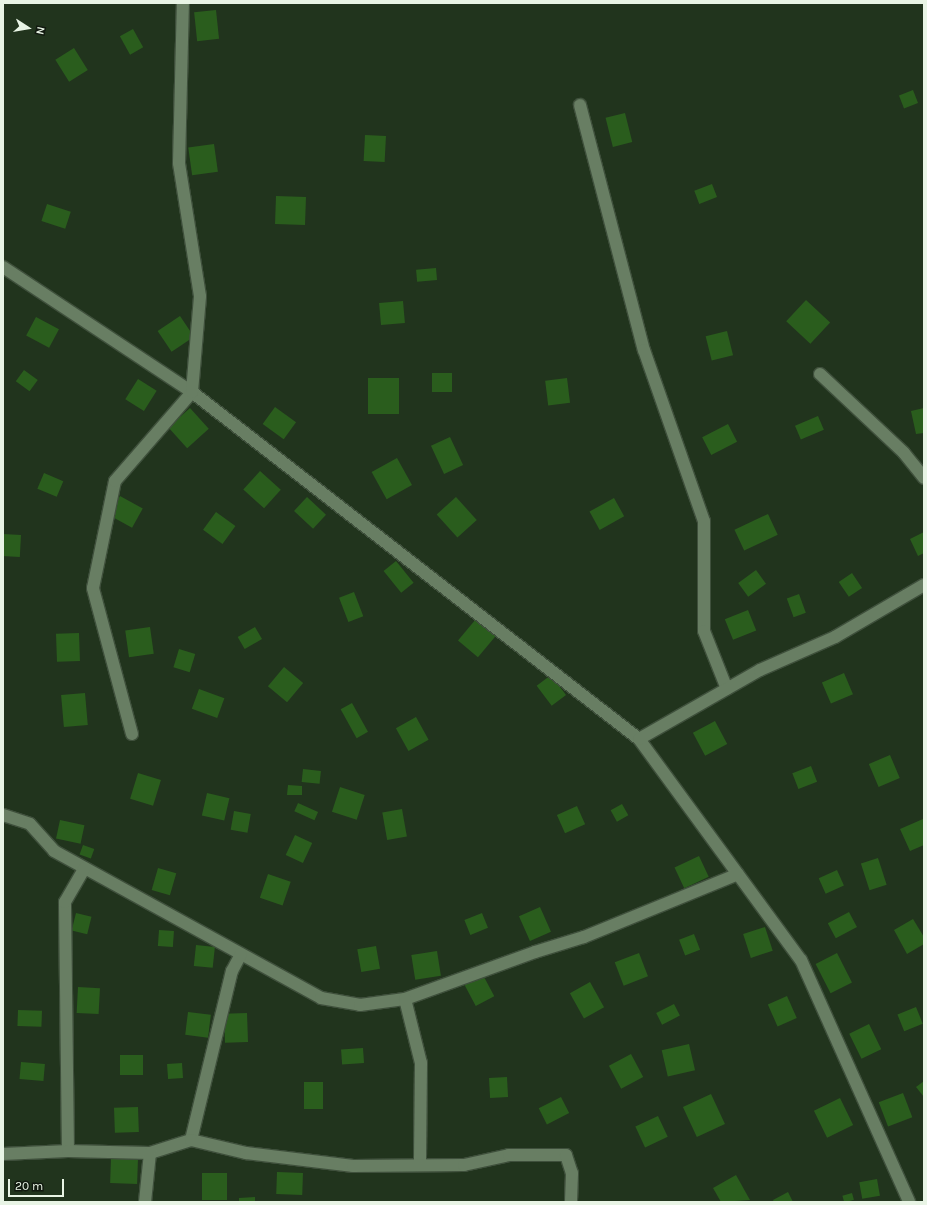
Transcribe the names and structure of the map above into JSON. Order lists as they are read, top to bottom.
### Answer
{
  "scale_bar": "20 m",
  "north": "right"
}
